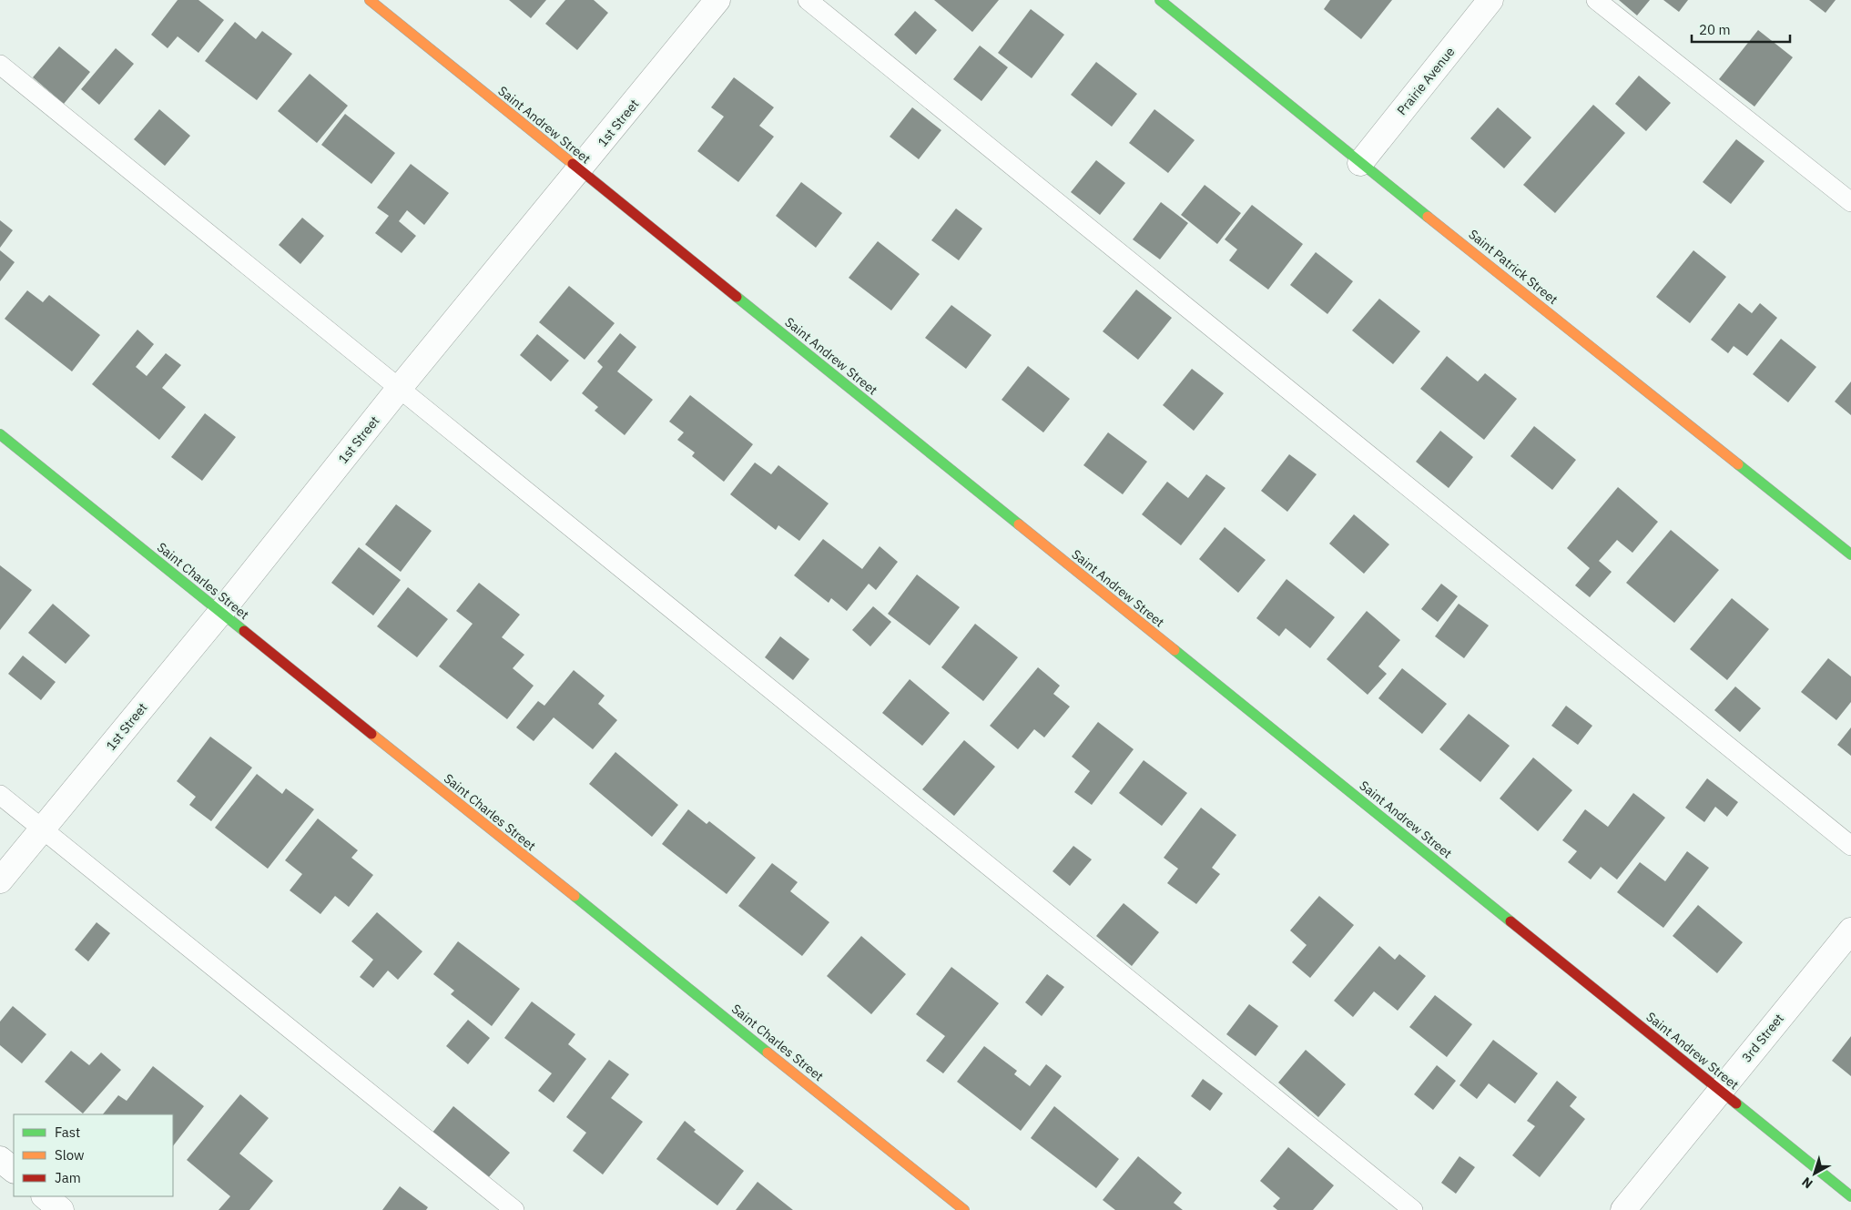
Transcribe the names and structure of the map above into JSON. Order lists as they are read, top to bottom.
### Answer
{
  "streets": {
    "street": [
      "Prairie Avenue",
      "1st Street",
      "Saint Andrew Street",
      "Saint Patrick Street",
      "Saint Charles Street",
      "3rd Street"
    ]
  },
  "crossings": [
    ["Prairie Avenue", "Saint Patrick Street"],
    ["1st Street", "Saint Andrew Street"],
    ["1st Street", "Saint Charles Street"],
    ["Saint Andrew Street", "3rd Street"]
  ],
  "legend": ["Fast", "Slow", "Jam"],
  "scale_bar": "20 m",
  "north": "bottom left"
}
